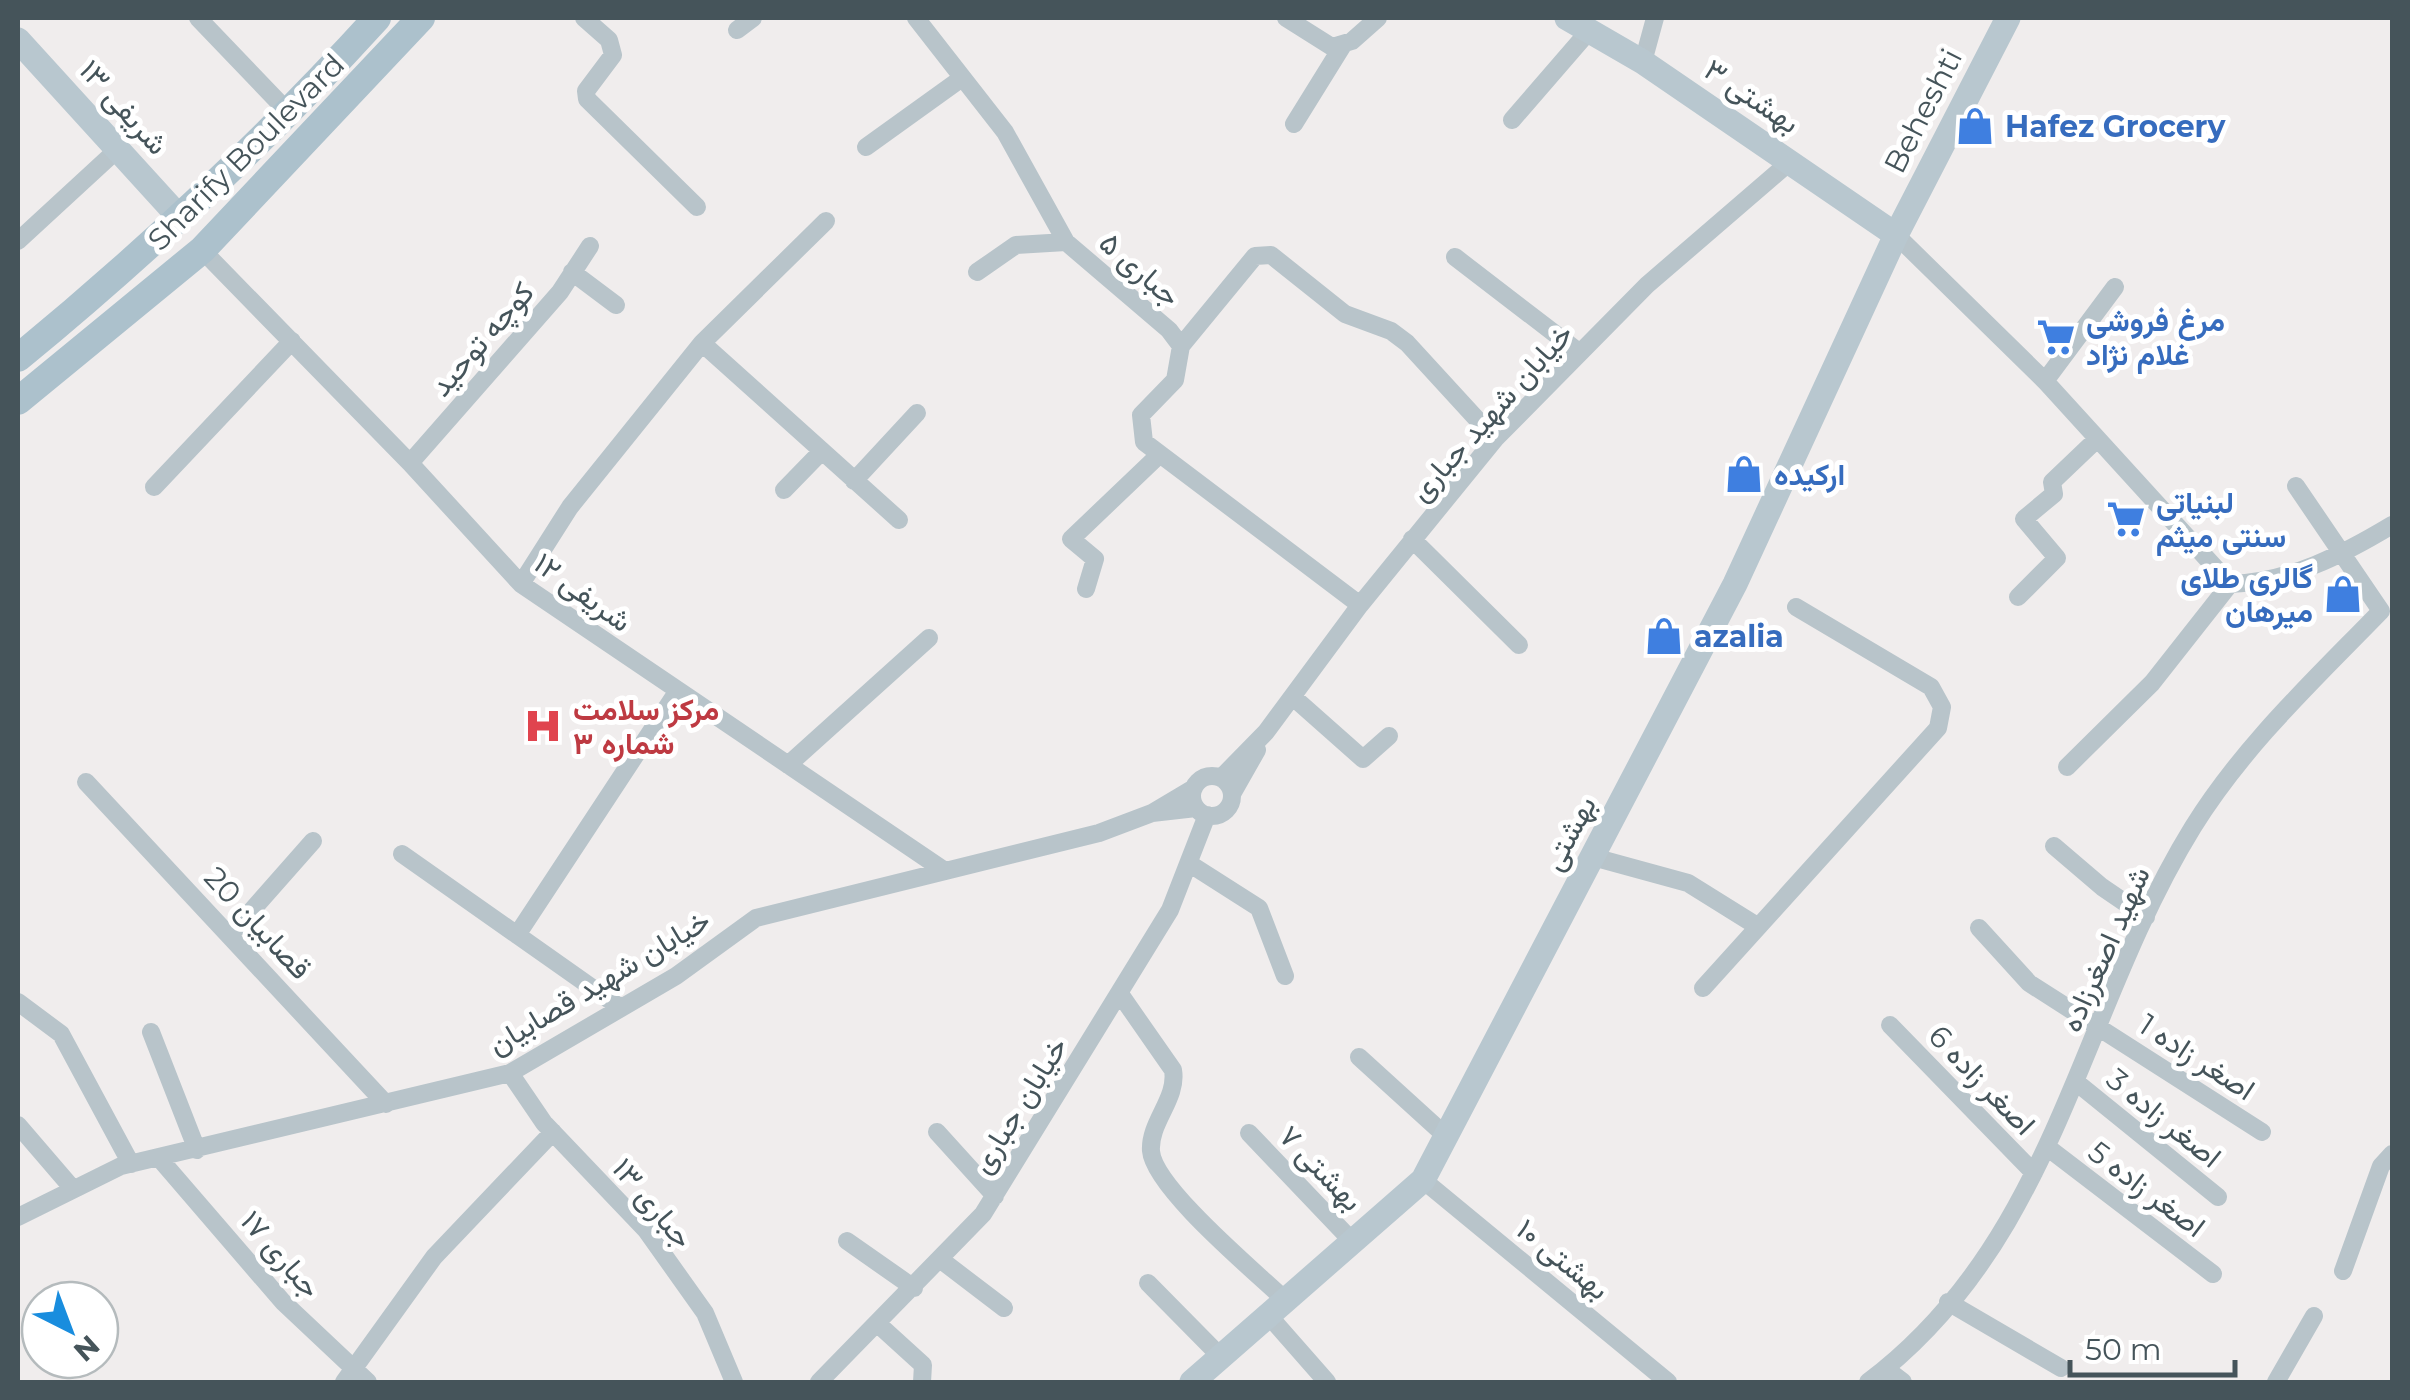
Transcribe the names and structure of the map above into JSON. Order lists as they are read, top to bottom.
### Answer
{
  "streets": {
    "main road": [
      "بهشتی ۳",
      "شریفی ۱۳",
      "Beheshti",
      "Sharify Boulevard",
      "بهشتی"
    ],
    "street": [
      "جباری ۵",
      "کوچه توحید",
      "خیابان شهید جباری",
      "شریفی ۱۲",
      "قصابیان 20",
      "شهید اصغرزاده",
      "خیابان شهید قصابیان",
      "اصغر زاده 1",
      "اصغر زاده 6",
      "خیابان جباری",
      "اصغر زاده 3",
      "بهشتی ۷",
      "اصغر زاده 5",
      "جباری ۱۳",
      "جباری ۱۷",
      "بهشتی ۱۰"
    ]
  },
  "crossings": [
    ["بهشتی ۳", "Beheshti"],
    ["بهشتی ۳", "خیابان شهید جباری"],
    ["بهشتی ۳", "بهشتی"],
    ["شریفی ۱۳", "Sharify Boulevard"],
    ["Beheshti", "بهشتی"],
    ["Sharify Boulevard", "شریفی ۱۲"],
    ["کوچه توحید", "شریفی ۱۲"],
    ["شریفی ۱۲", "خیابان شهید قصابیان"],
    ["بهشتی", "بهشتی ۷"],
    ["بهشتی", "بهشتی ۱۰"],
    ["قصابیان 20", "خیابان شهید قصابیان"],
    ["شهید اصغرزاده", "اصغر زاده 1"],
    ["شهید اصغرزاده", "اصغر زاده 6"],
    ["شهید اصغرزاده", "اصغر زاده 3"],
    ["شهید اصغرزاده", "اصغر زاده 5"],
    ["خیابان شهید قصابیان", "جباری ۱۳"],
    ["خیابان شهید قصابیان", "جباری ۱۷"]
  ],
  "places": {
    "shop": [
      "Hafez Grocery",
      "ارکیده",
      "گالری طلای میرهان",
      "azalia"
    ],
    "supermarket": ["مرغ فروشی غلام نژاد", "لبنیاتی سنتی میثم"],
    "hospital": ["مرکز سلامت شماره ۳"]
  },
  "scale_bar": "50 m",
  "north": "bottom right"
}
